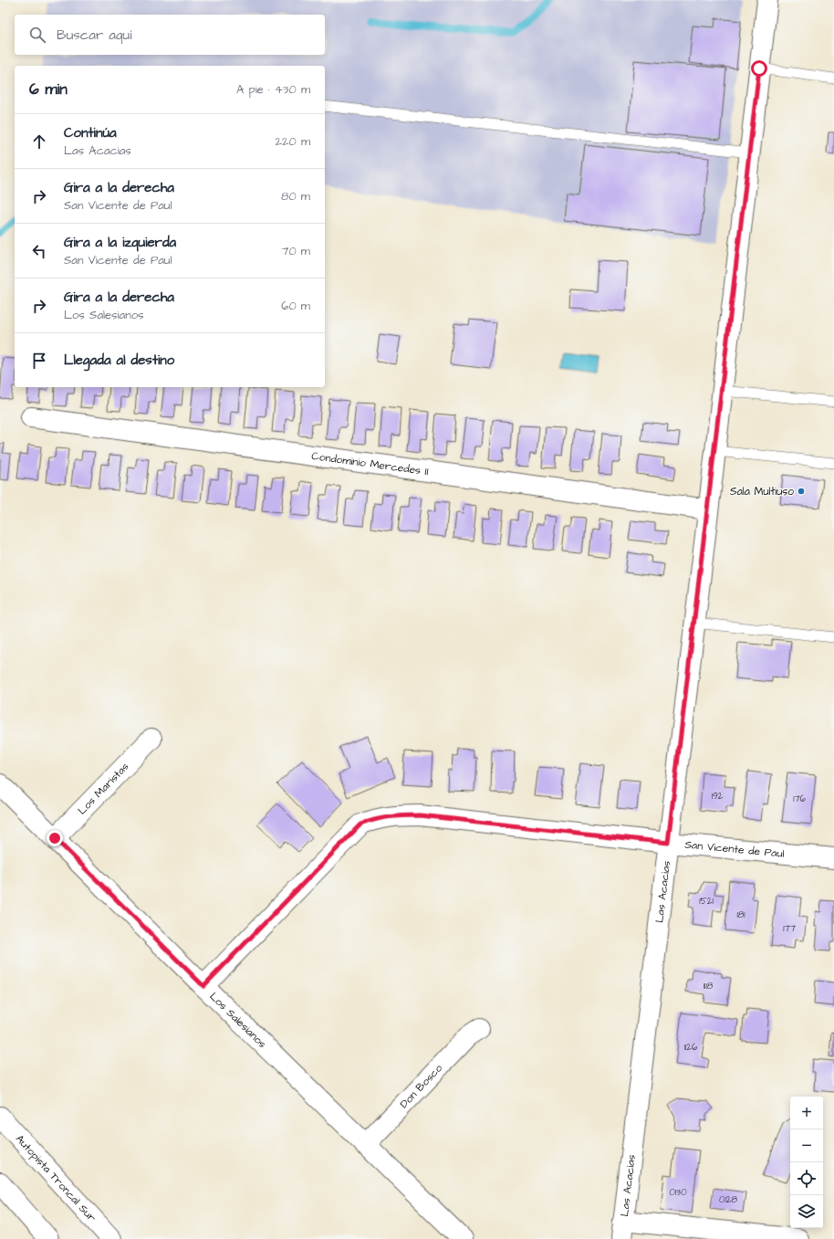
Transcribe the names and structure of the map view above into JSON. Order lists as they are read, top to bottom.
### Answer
{
  "streets": {
    "main road": [
      "Condominio Mercedes II",
      "Los Maristas",
      "San Vicente de Paul",
      "Las Acacias",
      "Los Salesianos",
      "Don Bosco",
      "Autopista Troncal Sur"
    ]
  },
  "crossings": [
    ["Condominio Mercedes II", "Las Acacias"],
    ["Los Maristas", "Los Salesianos"],
    ["San Vicente de Paul", "Las Acacias"],
    ["San Vicente de Paul", "Los Salesianos"],
    ["Los Salesianos", "Don Bosco"]
  ],
  "places": ["Sala Multiuso"],
  "house_numbers": [
    "192",
    "176",
    "1521",
    "181",
    "177",
    "1118",
    "1126",
    "0130",
    "0128"
  ],
  "page": {
    "search": "Buscar aquí",
    "heading": ["6 min", "A pie · 430 m"],
    "list": [
      ["Continúa", "Las Acacias", "220 m"],
      ["Gira a la derecha", "San Vicente de Paul", "80 m"],
      ["Gira a la izquierda", "San Vicente de Paul", "70 m"],
      ["Gira a la derecha", "Los Salesianos", "60 m"],
      "Llegada al destino"
    ],
    "map_buttons": ["+", "−"]
  }
}
